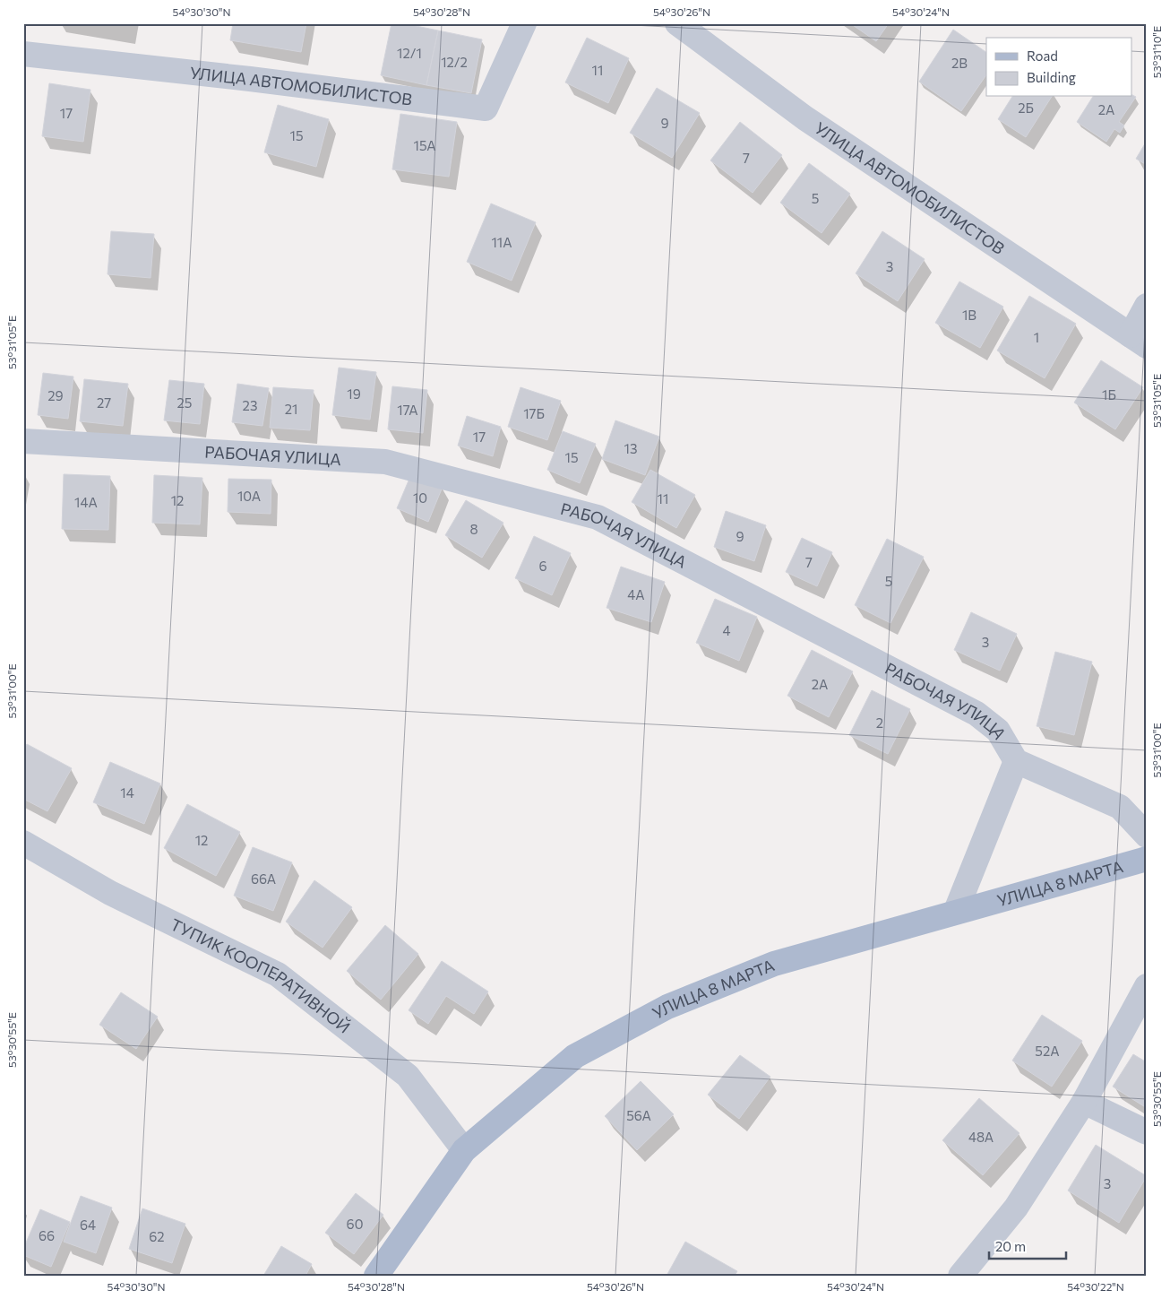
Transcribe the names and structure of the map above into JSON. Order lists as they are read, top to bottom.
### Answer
{
  "streets": {
    "main road": ["УЛИЦА 8 МАРТА"],
    "street": ["УЛИЦА АВТОМОБИЛИСТОВ", "РАБОЧАЯ УЛИЦА", "ТУПИК КООПЕРАТИВНОЙ"]
  },
  "crossings": [
    ["УЛИЦА 8 МАРТА", "ТУПИК КООПЕРАТИВНОЙ"]
  ],
  "house_numbers": [
    "12/1",
    "12/2",
    "2В",
    "11",
    "2Б",
    "2А",
    "17",
    "9",
    "15",
    "15А",
    "7",
    "5",
    "11А",
    "3",
    "1В",
    "1",
    "19",
    "1Б",
    "29",
    "27",
    "25",
    "23",
    "21",
    "17А",
    "17Б",
    "17",
    "13",
    "15",
    "10А",
    "10",
    "11",
    "12",
    "14А",
    "8",
    "9",
    "7",
    "6",
    "5",
    "4А",
    "4",
    "3",
    "2А",
    "2",
    "14",
    "12",
    "66А",
    "52А",
    "56А",
    "48А",
    "3",
    "60",
    "64",
    "66",
    "62"
  ],
  "legend": ["Road", "Building"],
  "scale_bar": "20 m",
  "coordinates": [
    "54°30'30\"N",
    "54°30'28\"N",
    "54°30'26\"N",
    "54°30'24\"N",
    "53°31'10\"E",
    "53°31'05\"E",
    "53°31'00\"E",
    "53°30'55\"E",
    "54°30'22\"N"
  ]
}
